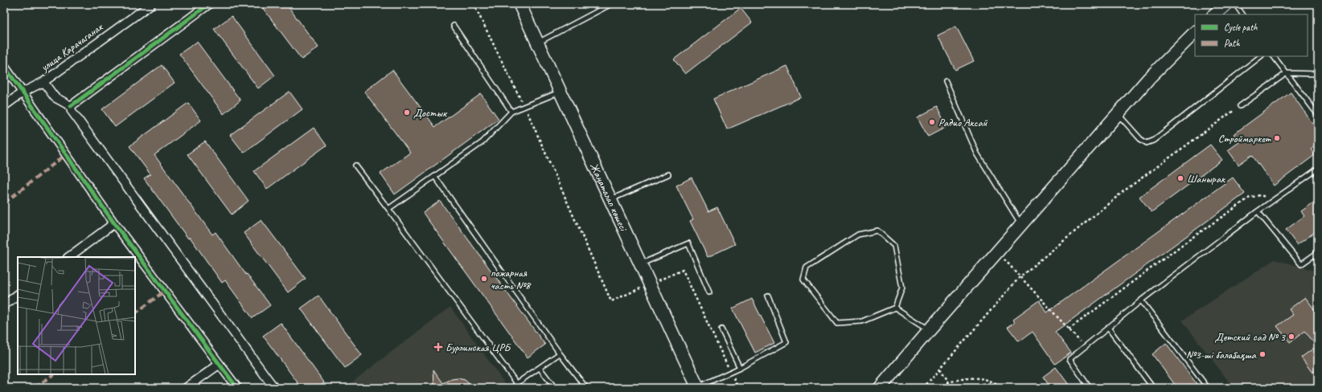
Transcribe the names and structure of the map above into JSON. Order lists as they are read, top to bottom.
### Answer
{
  "streets": {
    "main road": ["Жаңаталап көшесі"],
    "street": ["улица Карачаганак"]
  },
  "places": {
    "other": [
      "Достык",
      "Радио Аксай",
      "Строймаркет",
      "Шанырак",
      "пожарная часть №8",
      "Детский сад № 3",
      "№3-ші балабақша"
    ],
    "health": ["Бурлинская ЦРБ"]
  },
  "legend": ["Cycle path", "Path"]
}
